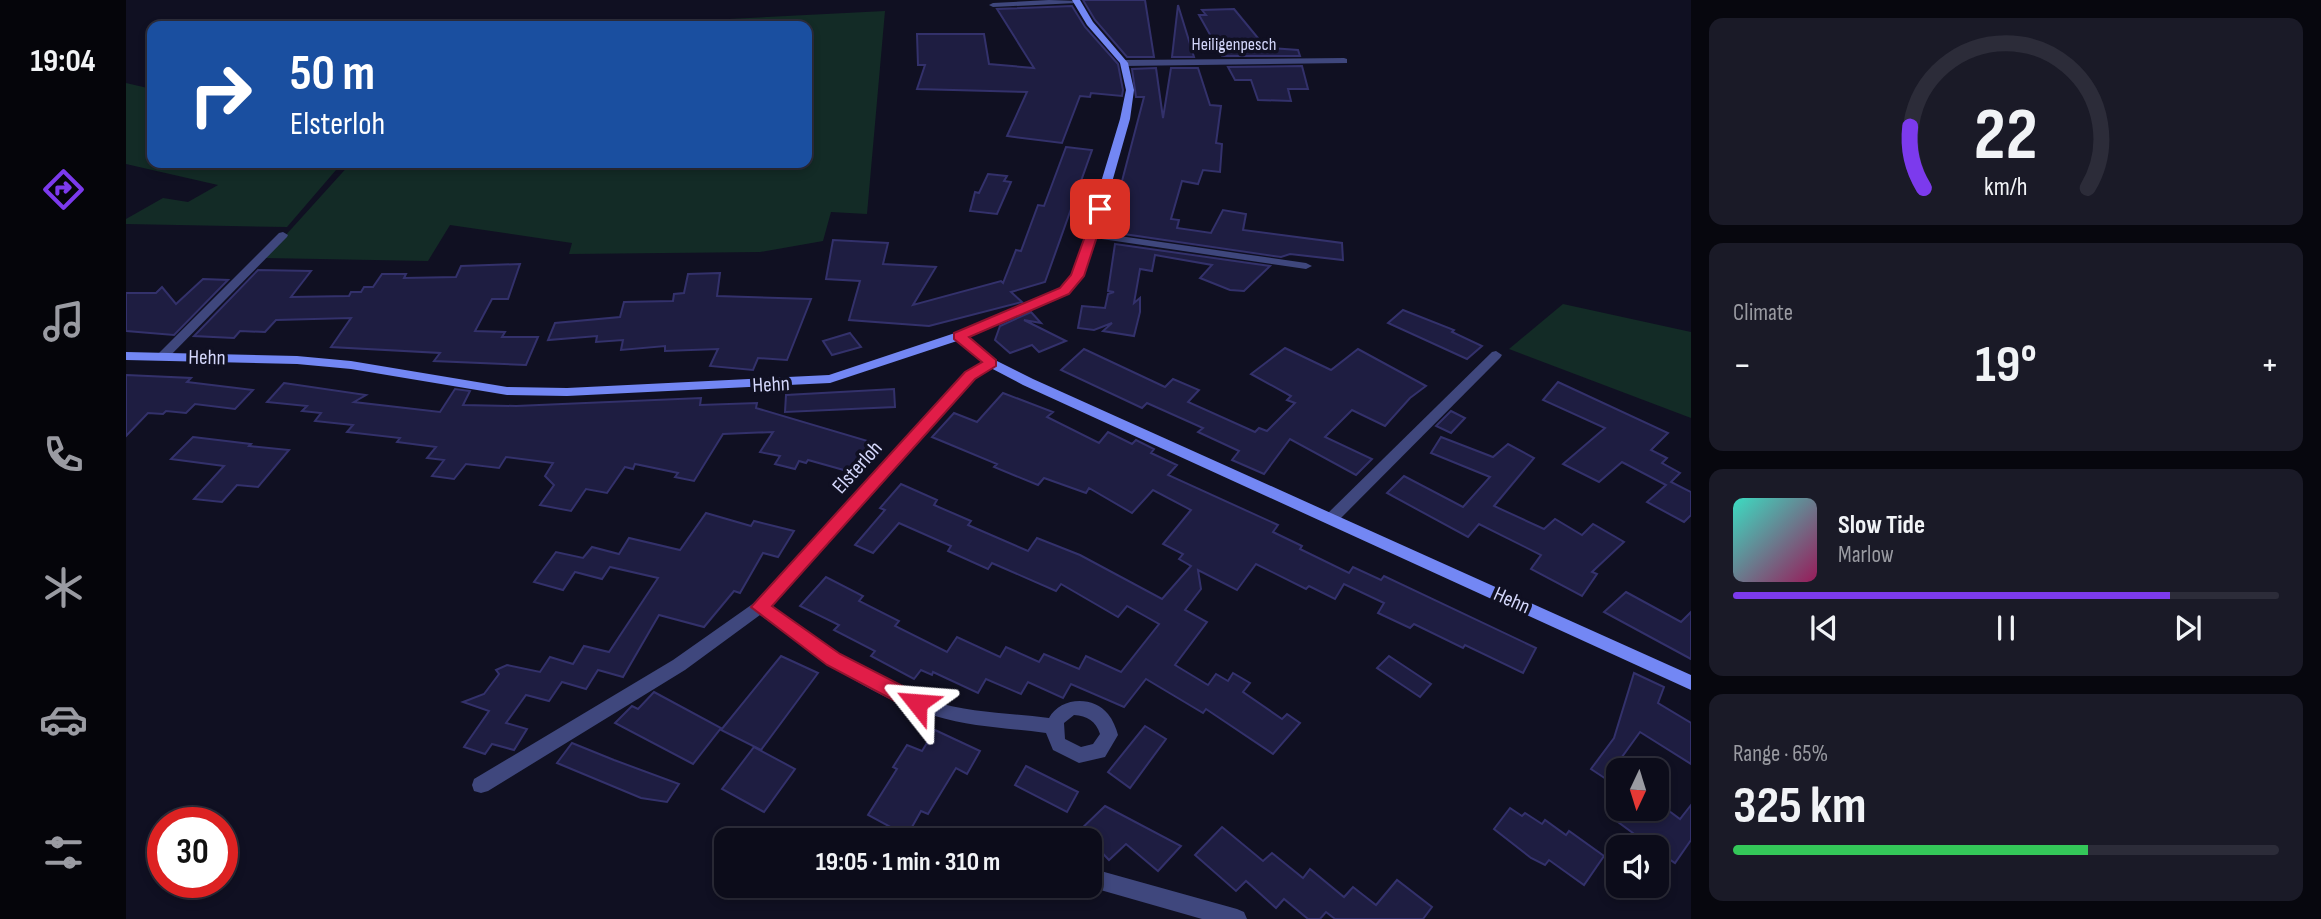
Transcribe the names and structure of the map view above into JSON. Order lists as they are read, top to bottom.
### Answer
{
  "streets": {
    "street": ["Heiligenpesch", "Hehn", "Elsterloh"]
  },
  "crossings": [
    ["Hehn", "Elsterloh"]
  ],
  "north": "bottom",
  "page": {
    "tabs": "19:04",
    "turn": ["50 m", "Elsterloh"],
    "tile": [
      "Climate",
      ["Range · 65%", "325 km"]
    ],
    "heat": ["−", "19°", "+"],
    "song": ["Slow Tide", "Marlow"],
    "limit": "30",
    "trip": "19:05 · 1 min · 310 m",
    "gauge": ["22", "km/h"]
  }
}
